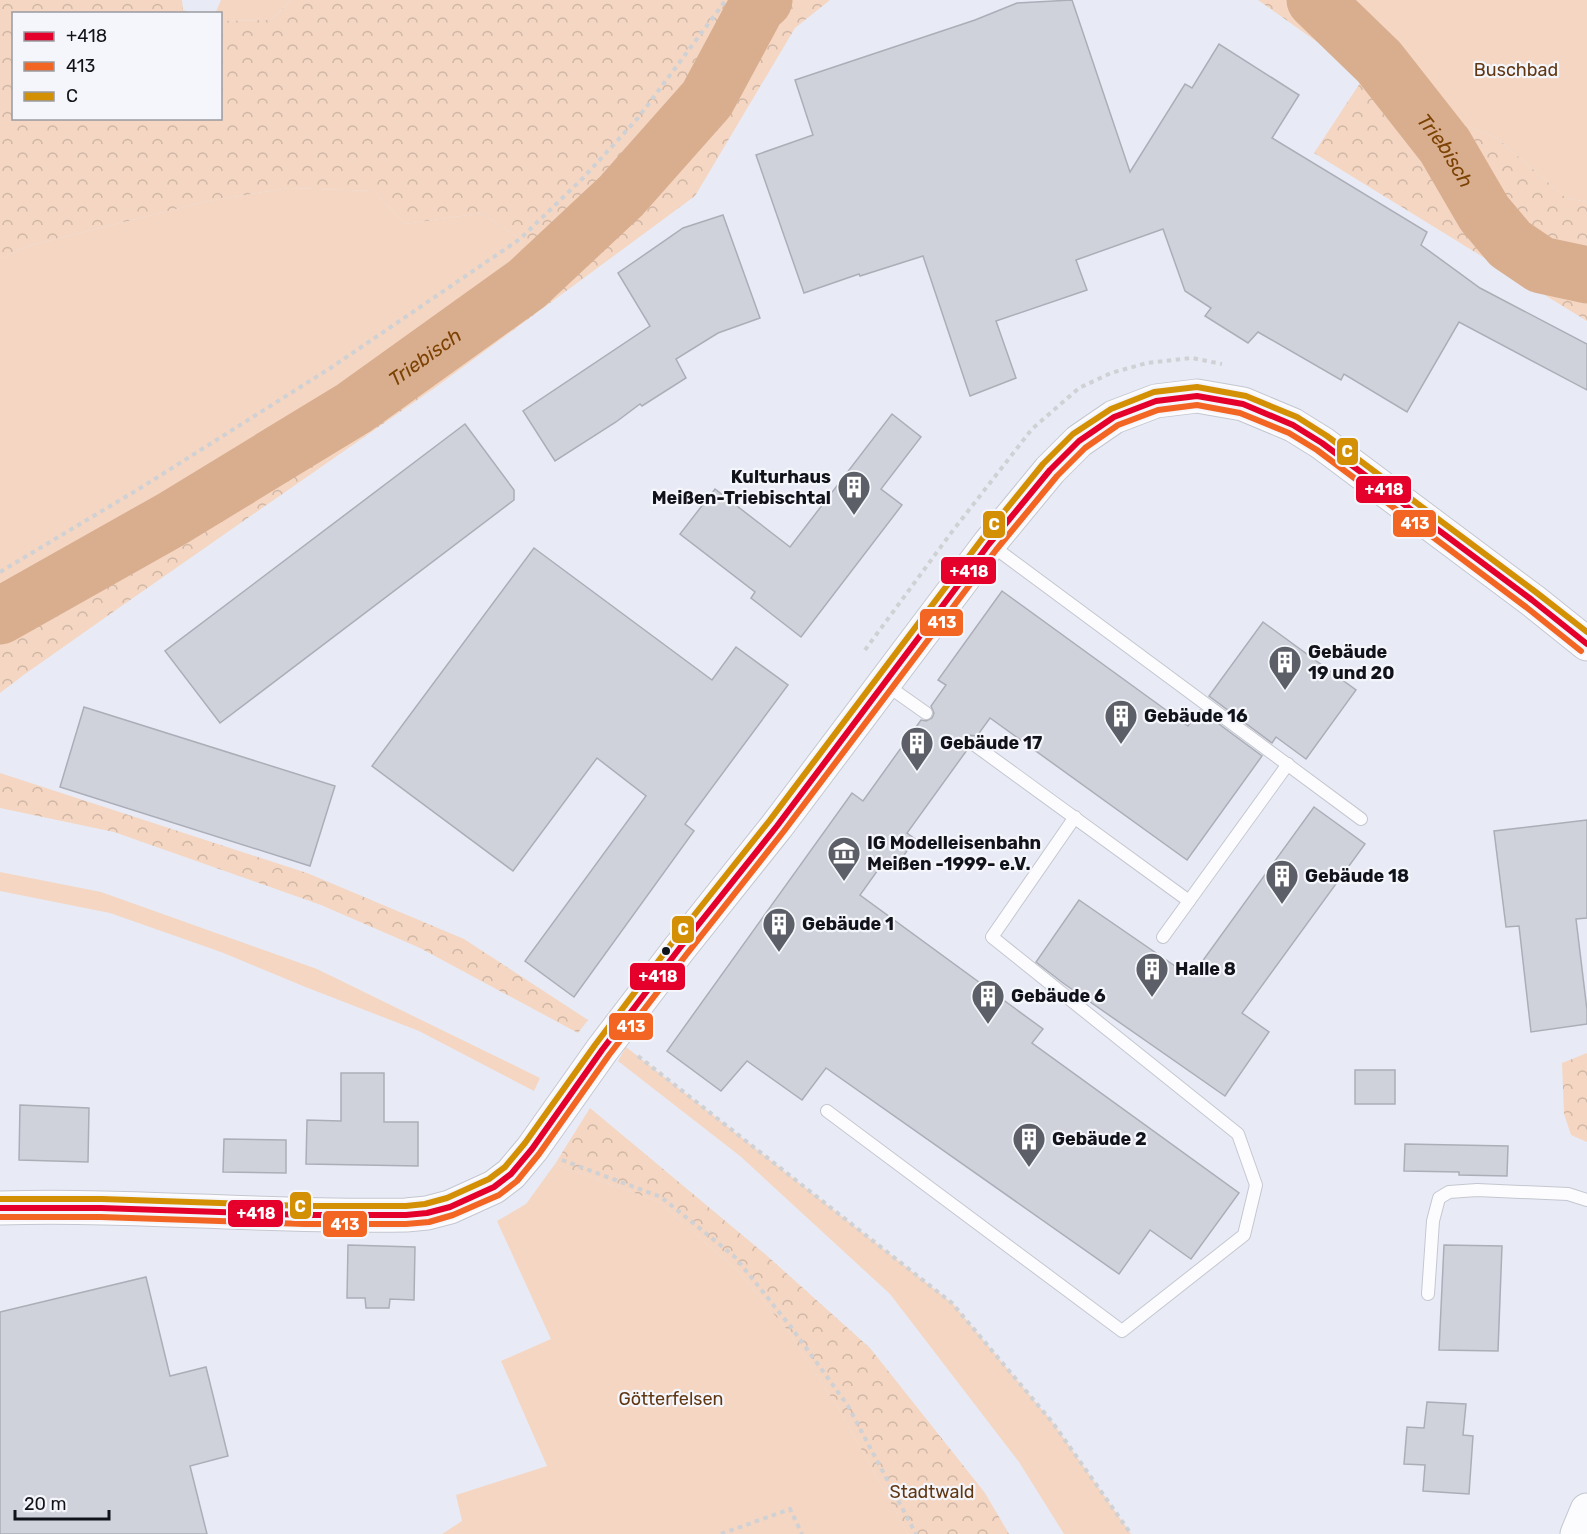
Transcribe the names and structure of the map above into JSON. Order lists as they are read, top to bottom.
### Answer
{
  "water": ["Triebisch"],
  "parks": ["Buschbad", "Götterfelsen", "Stadtwald"],
  "places": {
    "building": [
      "Kulturhaus Meißen-Triebischtal",
      "Gebäude 19 und 20",
      "Gebäude 16",
      "Gebäude 17",
      "Gebäude 18",
      "Gebäude 1",
      "Halle 8",
      "Gebäude 6",
      "Gebäude 2"
    ],
    "museum": ["IG Modelleisenbahn Meißen -1999- e.V."]
  },
  "lines": ["transit line C", "transit line +418", "transit line 413"],
  "legend": ["+418", "413", "C"],
  "scale_bar": "20 m"
}
